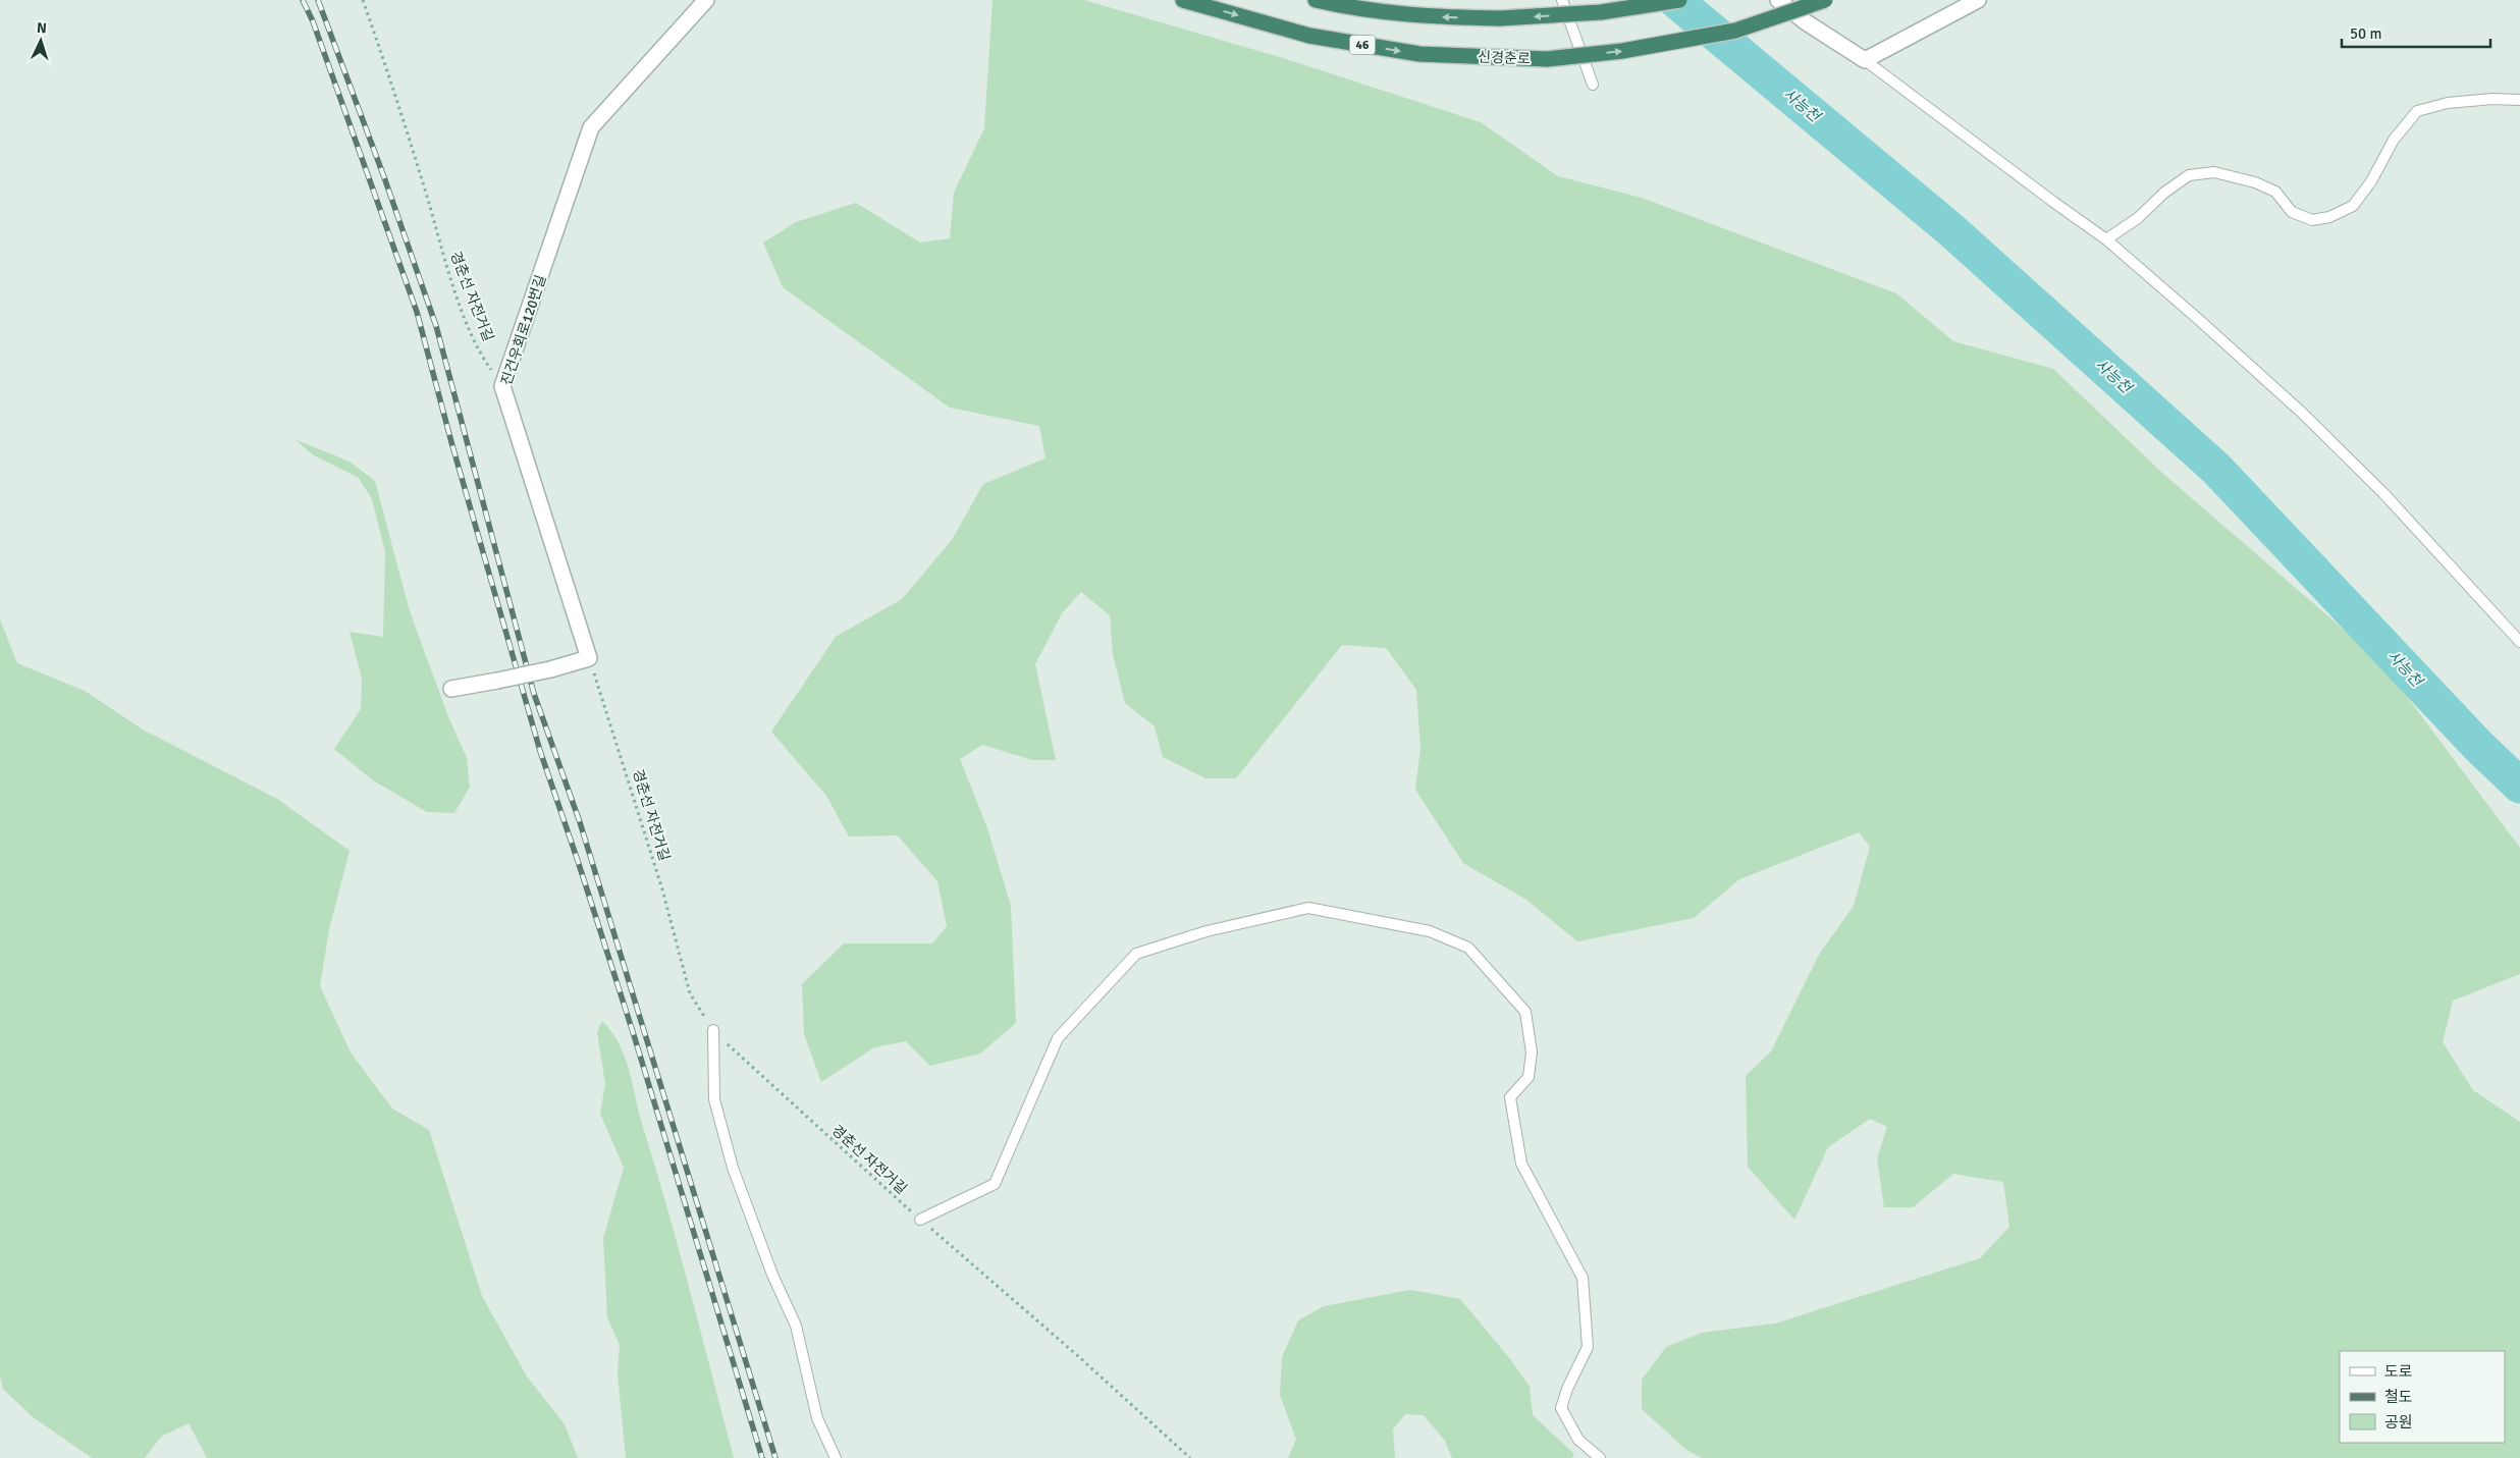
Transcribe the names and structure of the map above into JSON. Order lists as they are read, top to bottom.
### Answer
{
  "streets": {
    "highway": ["46", "신경춘로"],
    "street": ["진건우회로120번길"],
    "path": ["경춘선 자전거길"]
  },
  "crossings": [
    ["경춘선 자전거길", "진건우회로120번길"]
  ],
  "water": ["사능천"],
  "legend": ["도로", "철도", "공원"],
  "scale_bar": "50 m",
  "north": "top"
}
